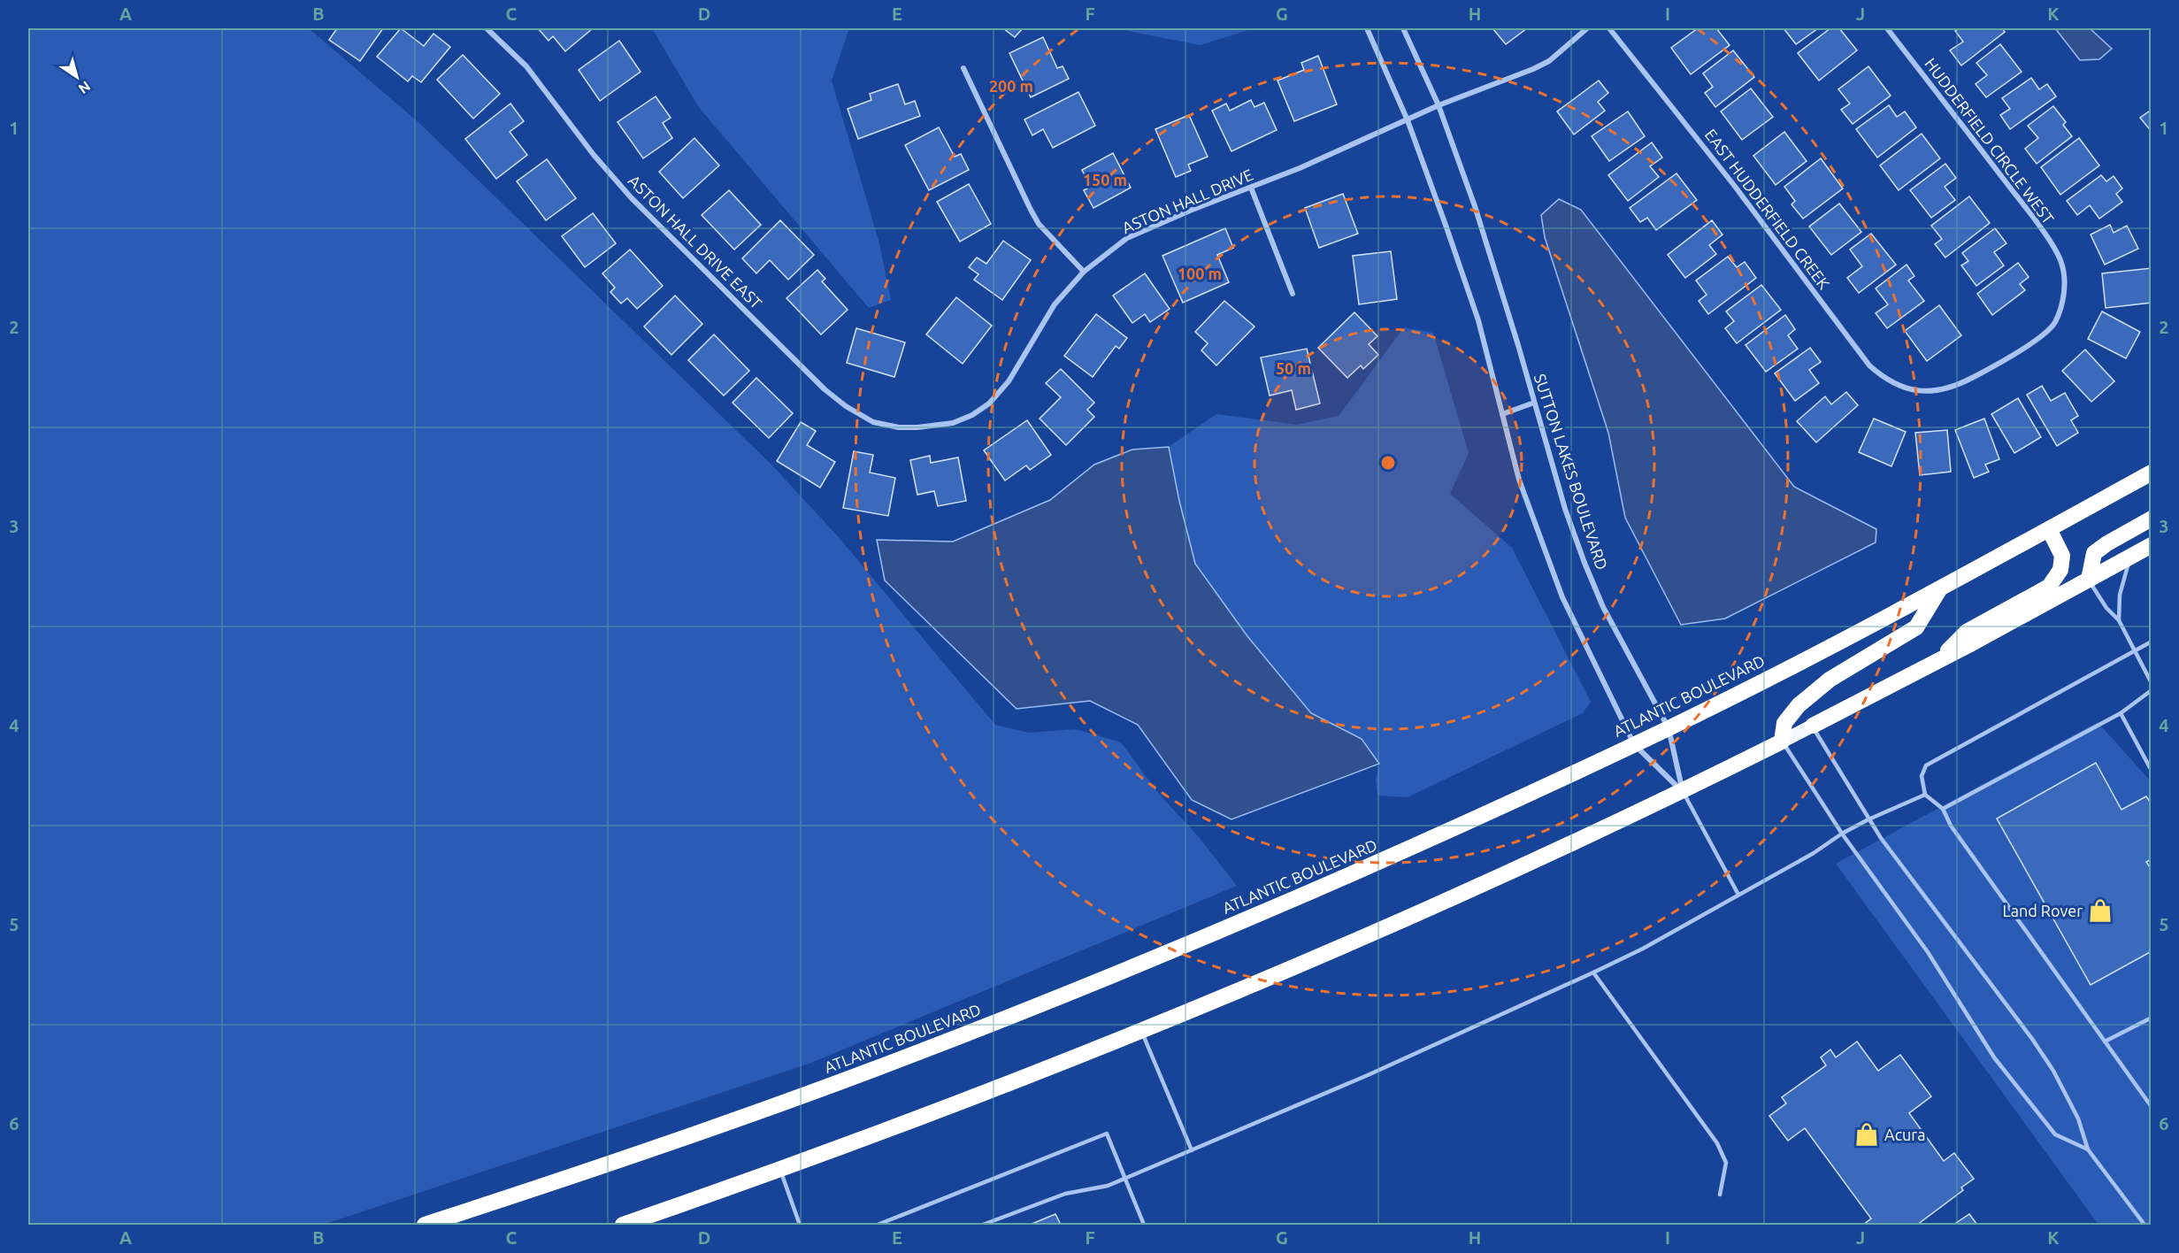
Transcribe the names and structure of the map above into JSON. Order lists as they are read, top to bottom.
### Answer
{
  "streets": {
    "highway": ["ATLANTIC BOULEVARD"],
    "street": [
      "HUDDERFIELD CIRCLE WEST",
      "ASTON HALL DRIVE",
      "EAST HUDDERFIELD CREEK",
      "ASTON HALL DRIVE EAST",
      "SUTTON LAKES BOULEVARD"
    ]
  },
  "crossings": [
    ["HUDDERFIELD CIRCLE WEST", "EAST HUDDERFIELD CREEK"],
    ["ASTON HALL DRIVE", "ASTON HALL DRIVE EAST"],
    ["ASTON HALL DRIVE", "SUTTON LAKES BOULEVARD"],
    ["SUTTON LAKES BOULEVARD", "ATLANTIC BOULEVARD"]
  ],
  "places": {
    "shop": ["Land Rover", "Acura"]
  },
  "north": "bottom right",
  "grid": {
    "columns": [
      "A",
      "B",
      "C",
      "D",
      "E",
      "F",
      "G",
      "H",
      "I",
      "J",
      "K"
    ],
    "rows": [
      "1",
      "2",
      "3",
      "4",
      "5",
      "6"
    ]
  },
  "rings": [
    "200 m",
    "150 m",
    "100 m",
    "50 m"
  ]
}
